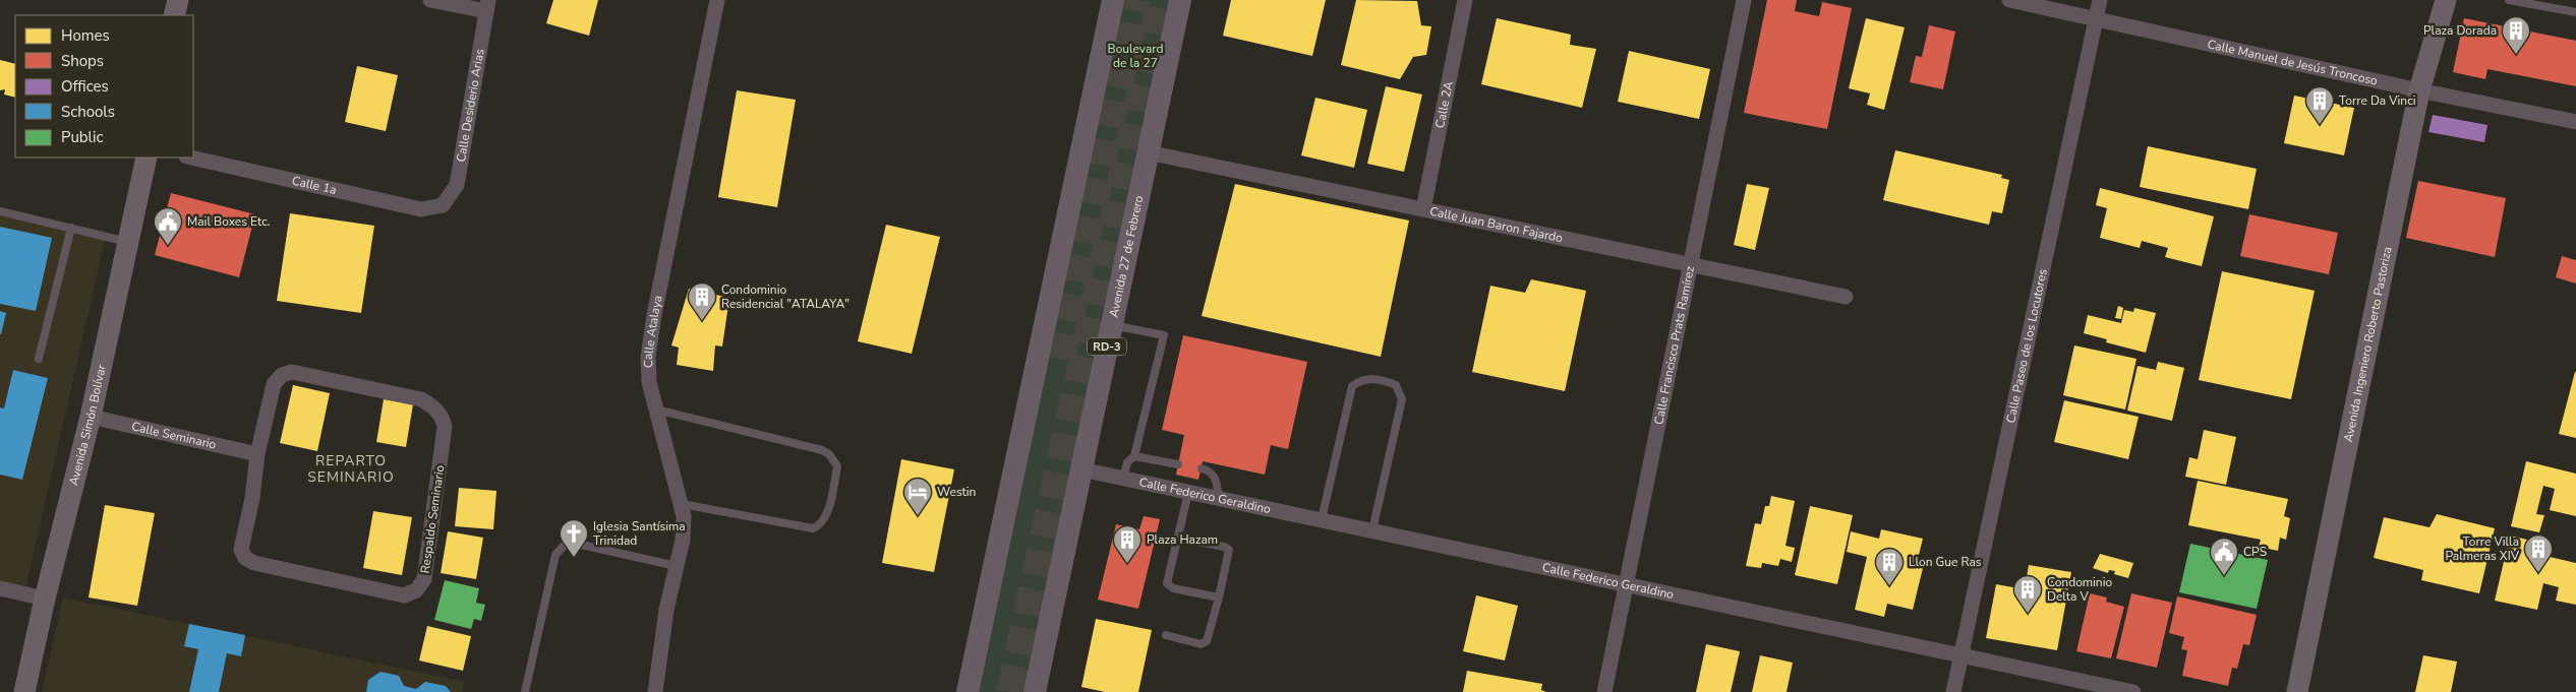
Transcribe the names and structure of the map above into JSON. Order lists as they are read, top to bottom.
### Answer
{
  "streets": {
    "main road": ["Avenida 27 de Febrero", "RD-3"],
    "street": [
      "Calle Manuel de Jesús Troncoso",
      "Calle Desiderio Arias",
      "Calle 2A",
      "Calle 1a",
      "Calle Juan Baron Fajardo",
      "Calle Atalaya",
      "Avenida Ingeniero Roberto Pastoriza",
      "Calle Francisco Prats Ramírez",
      "Calle Paseo de los Locutores",
      "Avenida Simón Bolívar",
      "Calle Seminario",
      "Calle Federico Geraldino",
      "Respaldo Seminario"
    ]
  },
  "crossings": [
    ["Calle Manuel de Jesús Troncoso", "Avenida Ingeniero Roberto Pastoriza"],
    ["Calle Manuel de Jesús Troncoso", "Calle Paseo de los Locutores"],
    ["Calle Desiderio Arias", "Calle 1a"],
    ["Calle 2A", "Calle Juan Baron Fajardo"],
    ["Calle Juan Baron Fajardo", "Avenida 27 de Febrero"],
    ["Calle Juan Baron Fajardo", "Calle Francisco Prats Ramírez"],
    ["Avenida 27 de Febrero", "Calle Federico Geraldino"],
    ["Calle Francisco Prats Ramírez", "Calle Federico Geraldino"],
    ["Calle Paseo de los Locutores", "Calle Federico Geraldino"],
    ["Avenida Simón Bolívar", "Calle Seminario"],
    ["Calle Seminario", "Respaldo Seminario"]
  ],
  "districts": ["REPARTO SEMINARIO"],
  "parks": ["Boulevard de la 27"],
  "places": {
    "building": [
      "Plaza Dorada",
      "Torre Da Vinci",
      "Condominio Residencial \"ATALAYA\"",
      "Plaza Hazam",
      "Torre Villa Palmeras XIV",
      "Llon Gue Ras",
      "Condominio Delta V"
    ],
    "public building": ["Mail Boxes Etc.", "CPS"],
    "hotel": ["Westin"],
    "church": ["Iglesia Santísima Trinidad"]
  },
  "legend": [
    "Homes",
    "Shops",
    "Offices",
    "Schools",
    "Public"
  ]
}
